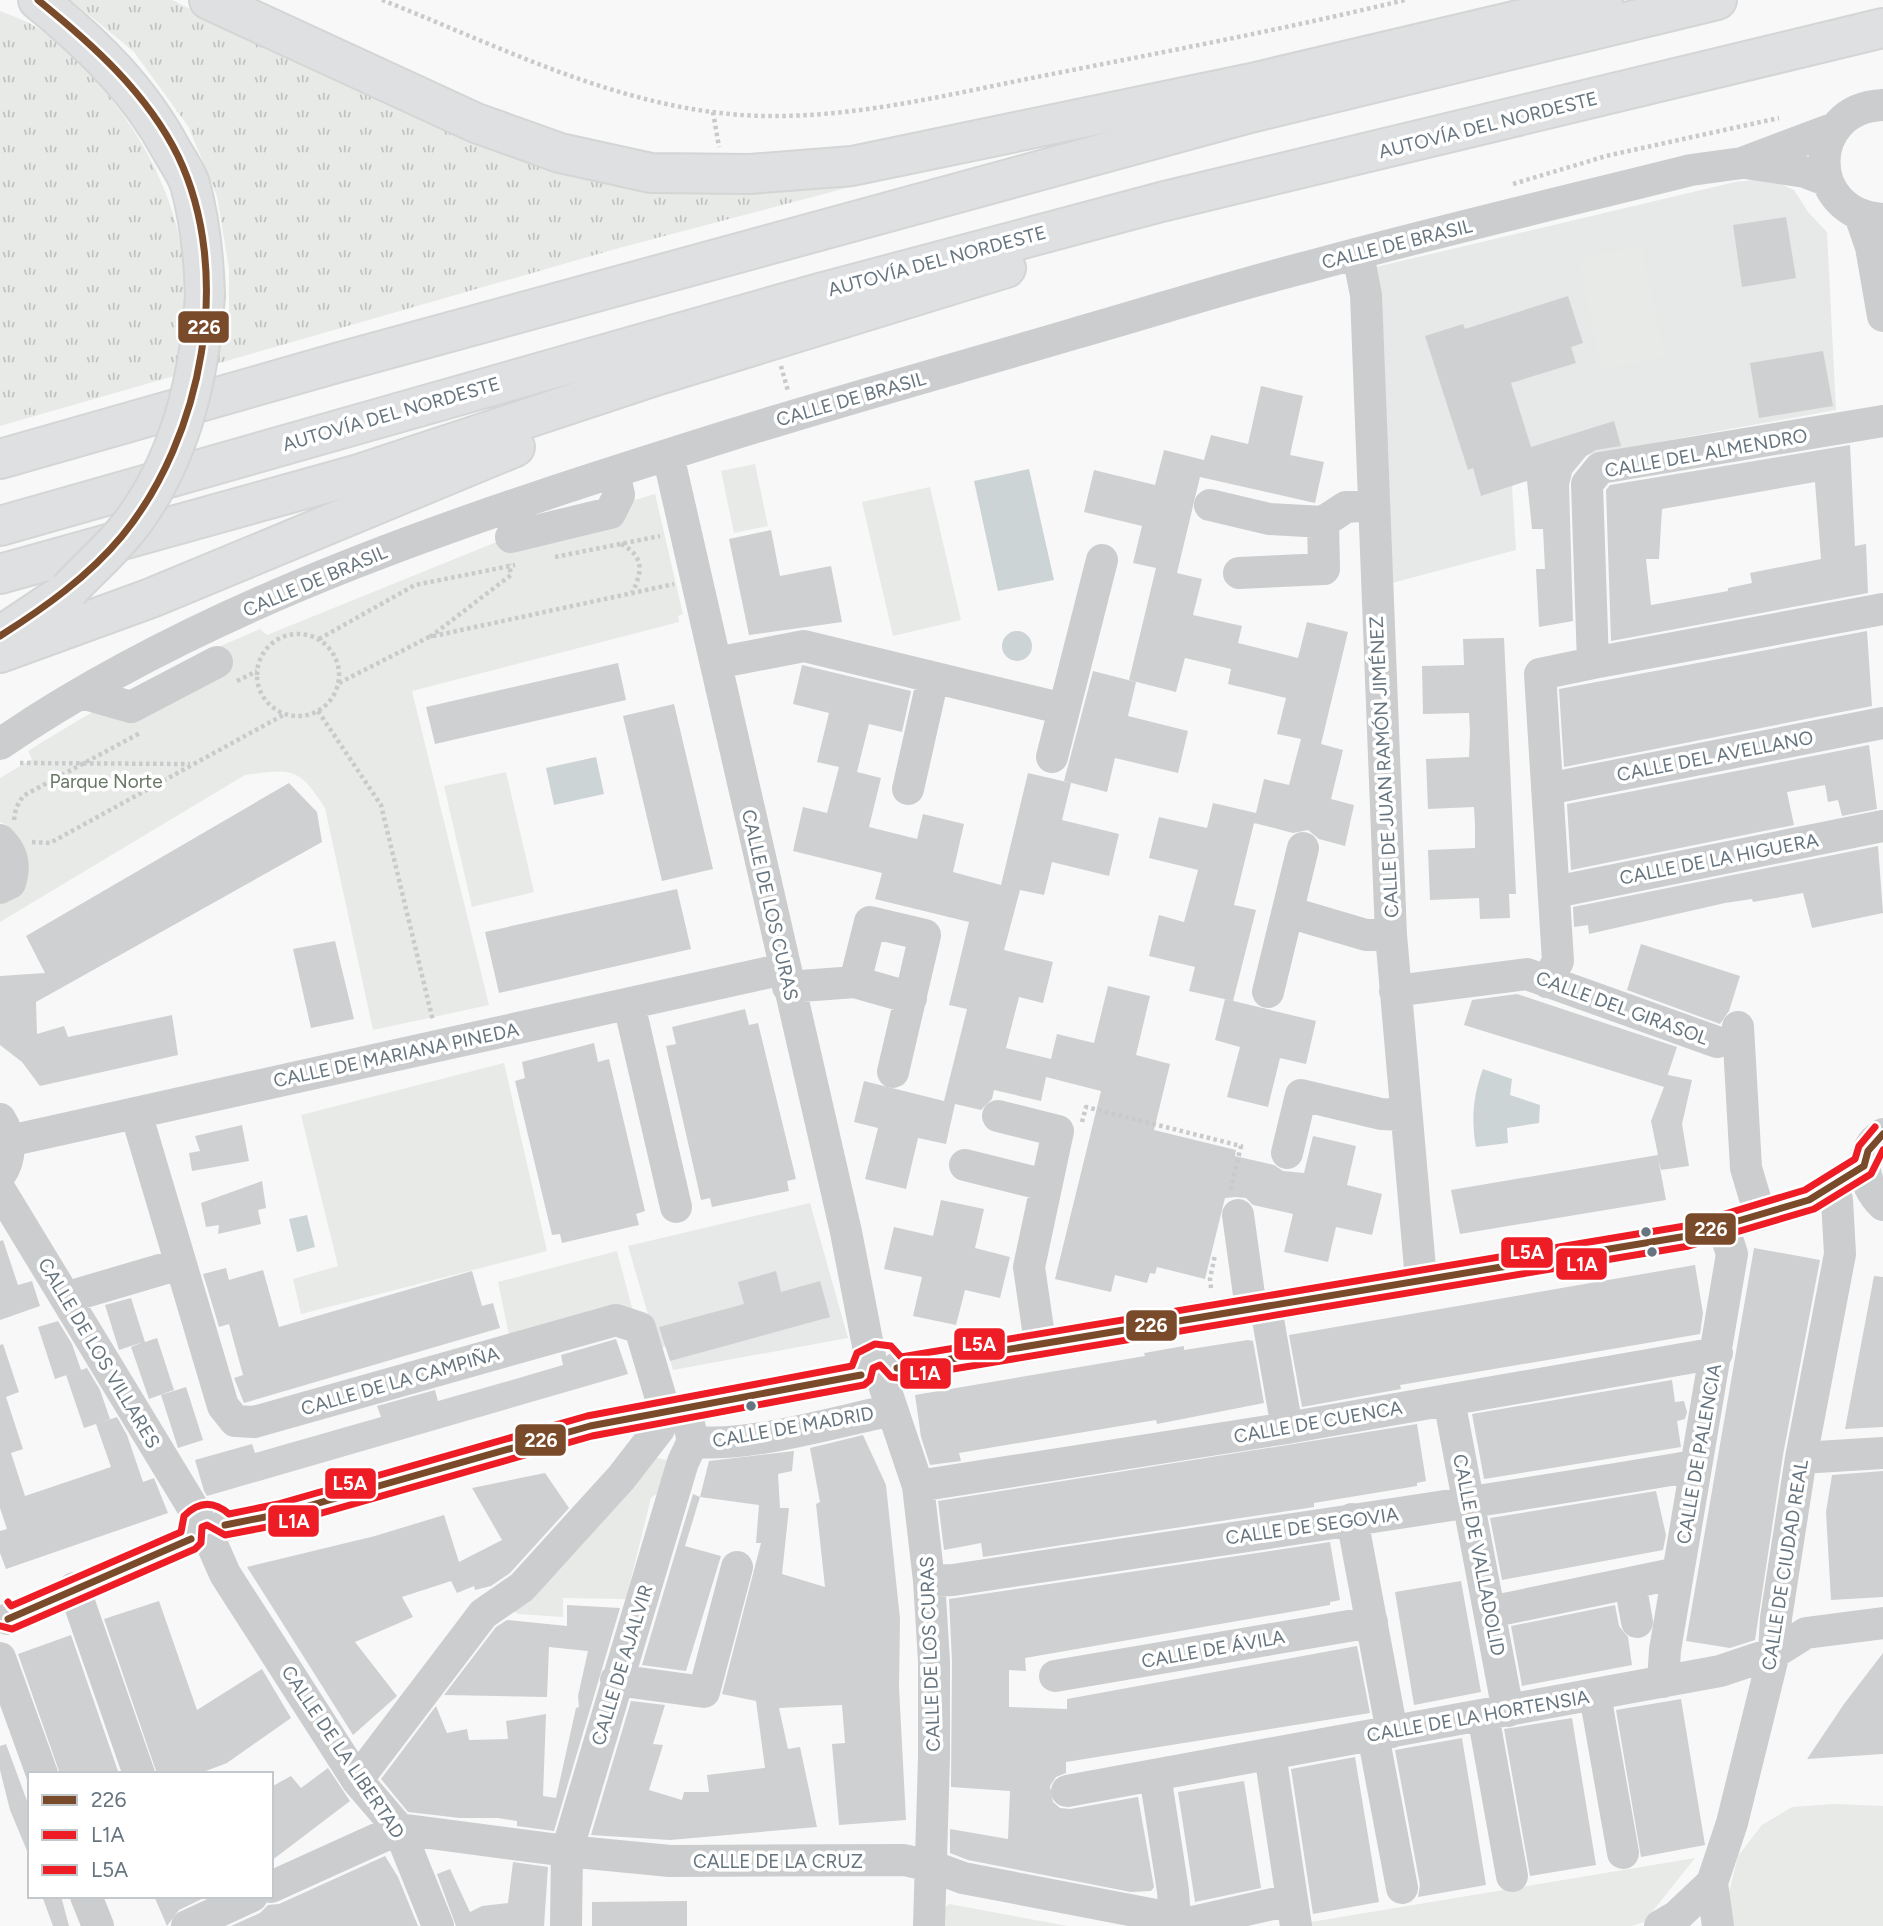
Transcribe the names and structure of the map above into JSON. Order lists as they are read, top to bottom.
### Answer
{
  "streets": {
    "main road": ["AUTOVÍA DEL NORDESTE"],
    "street": [
      "CALLE DE BRASIL",
      "CALLE DEL ALMENDRO",
      "CALLE DEL AVELLANO",
      "CALLE DE JUAN RAMÓN JIMÉNEZ",
      "CALLE DE LA HIGUERA",
      "CALLE DE LOS CURAS",
      "CALLE DEL GIRASOL",
      "CALLE DE MARIANA PINEDA",
      "CALLE DE LOS VILLARES",
      "CALLE DE LA CAMPIÑA",
      "CALLE DE CUENCA",
      "CALLE DE MADRID",
      "CALLE DE PALENCIA",
      "CALLE DE SEGOVIA",
      "CALLE DE VALLADOLID",
      "CALLE DE CIUDAD REAL",
      "CALLE DE ÁVILA",
      "CALLE DE AJALVIR",
      "CALLE DE LA HORTENSIA",
      "CALLE DE LA LIBERTAD",
      "CALLE DE LA CRUZ"
    ]
  },
  "crossings": [
    ["CALLE DE BRASIL", "CALLE DE JUAN RAMÓN JIMÉNEZ"],
    ["CALLE DE BRASIL", "CALLE DE LOS CURAS"],
    ["CALLE DE JUAN RAMÓN JIMÉNEZ", "CALLE DE MADRID"],
    ["CALLE DE LOS CURAS", "CALLE DE MARIANA PINEDA"],
    ["CALLE DE LOS CURAS", "CALLE DE CUENCA"],
    ["CALLE DE LOS CURAS", "CALLE DE MADRID"],
    ["CALLE DE LOS CURAS", "CALLE DE SEGOVIA"],
    ["CALLE DE LOS CURAS", "CALLE DE LA CRUZ"],
    ["CALLE DEL GIRASOL", "CALLE DE MADRID"],
    ["CALLE DE MARIANA PINEDA", "CALLE DE LA CAMPIÑA"],
    ["CALLE DE LOS VILLARES", "CALLE DE MADRID"],
    ["CALLE DE LOS VILLARES", "CALLE DE LA LIBERTAD"],
    ["CALLE DE LA CAMPIÑA", "CALLE DE MADRID"],
    ["CALLE DE CUENCA", "CALLE DE PALENCIA"],
    ["CALLE DE CUENCA", "CALLE DE VALLADOLID"],
    ["CALLE DE MADRID", "CALLE DE PALENCIA"],
    ["CALLE DE MADRID", "CALLE DE CIUDAD REAL"],
    ["CALLE DE MADRID", "CALLE DE AJALVIR"],
    ["CALLE DE MADRID", "CALLE DE LA LIBERTAD"],
    ["CALLE DE PALENCIA", "CALLE DE SEGOVIA"],
    ["CALLE DE PALENCIA", "CALLE DE LA HORTENSIA"],
    ["CALLE DE SEGOVIA", "CALLE DE VALLADOLID"],
    ["CALLE DE VALLADOLID", "CALLE DE LA HORTENSIA"],
    ["CALLE DE CIUDAD REAL", "CALLE DE LA HORTENSIA"],
    ["CALLE DE AJALVIR", "CALLE DE LA CRUZ"],
    ["CALLE DE LA LIBERTAD", "CALLE DE LA CRUZ"]
  ],
  "parks": ["Parque Norte"],
  "lines": ["transit line 226", "transit line L5A", "transit line L1A"],
  "legend": ["226", "L1A", "L5A"]
}
